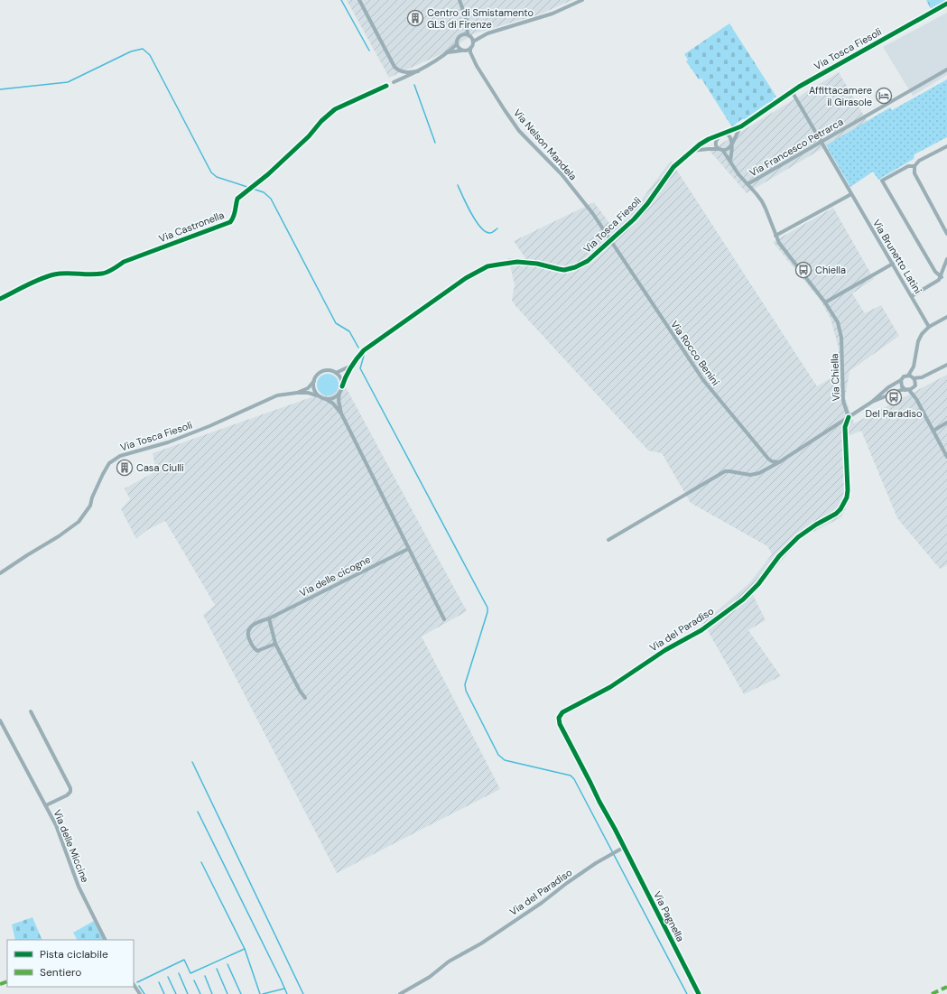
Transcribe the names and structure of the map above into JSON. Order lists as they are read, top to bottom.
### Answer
{
  "streets": {
    "street": [
      "Via Tosca Fiesoli",
      "Via Nelson Mandela",
      "Via Francesco Petrarca",
      "Via Castronella",
      "Via Brunetto Latini",
      "Via Rocco Benini",
      "Via Chiella",
      "Via delle cicogne",
      "Via del Paradiso",
      "Via delle Miccine",
      "Via Pagnella"
    ]
  },
  "crossings": [
    ["Via Tosca Fiesoli", "Via Nelson Mandela"],
    ["Via Tosca Fiesoli", "Via Brunetto Latini"],
    ["Via Tosca Fiesoli", "Via Rocco Benini"],
    ["Via Tosca Fiesoli", "Via Chiella"],
    ["Via Nelson Mandela", "Via Rocco Benini"],
    ["Via Francesco Petrarca", "Via Brunetto Latini"],
    ["Via Francesco Petrarca", "Via Chiella"],
    ["Via Chiella", "Via del Paradiso"],
    ["Via del Paradiso", "Via Pagnella"]
  ],
  "places": {
    "building": ["Centro di Smistamento GLS di Firenze", "Casa Ciulli"],
    "hotel": ["Affittacamere il Girasole"],
    "bus stop": ["Chiella", "Del Paradiso"]
  },
  "legend": ["Pista ciclabile", "Sentiero"]
}
